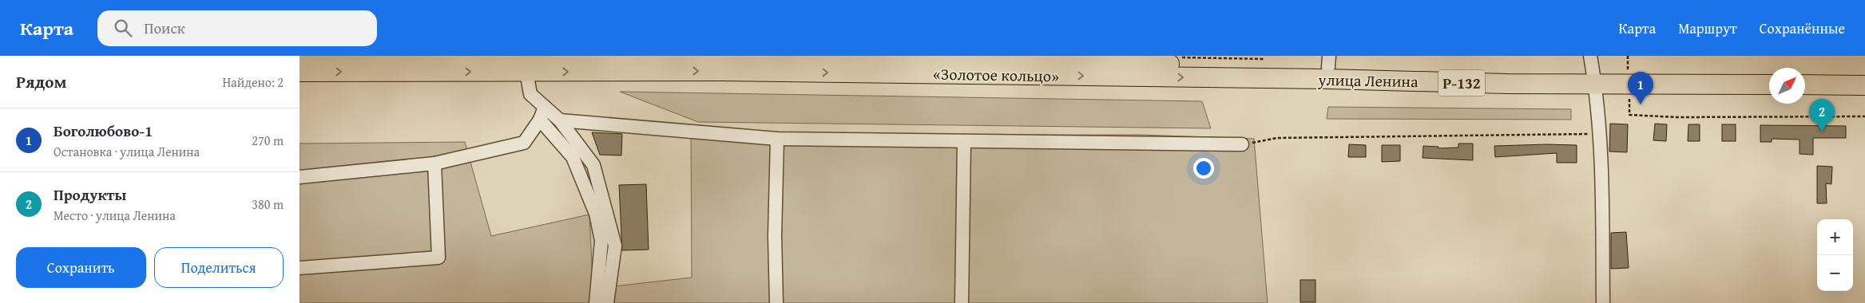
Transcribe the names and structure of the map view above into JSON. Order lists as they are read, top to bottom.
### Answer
{
  "streets": {
    "highway": ["«Золотое кольцо»", "улица Ленина", "Р-132"]
  },
  "crossings": [
    ["«Золотое кольцо»", "улица Ленина"]
  ],
  "north": "top right",
  "page": {
    "header": "Карта",
    "search": "Поиск",
    "nav": ["Карта", "Маршрут", "Сохранённые"],
    "heading": ["Рядом", "Найдено: 2"],
    "pins": ["1", "2"],
    "list": [
      {
        "mark": "1",
        "name": "Боголюбово-1",
        "note": "Остановка · улица Ленина",
        "value": "270 m"
      },
      {
        "mark": "2",
        "name": "Продукты",
        "note": "Место · улица Ленина",
        "value": "380 m"
      }
    ],
    "map_buttons": ["+", "−"],
    "buttons": ["Сохранить", "Поделиться"]
  }
}
